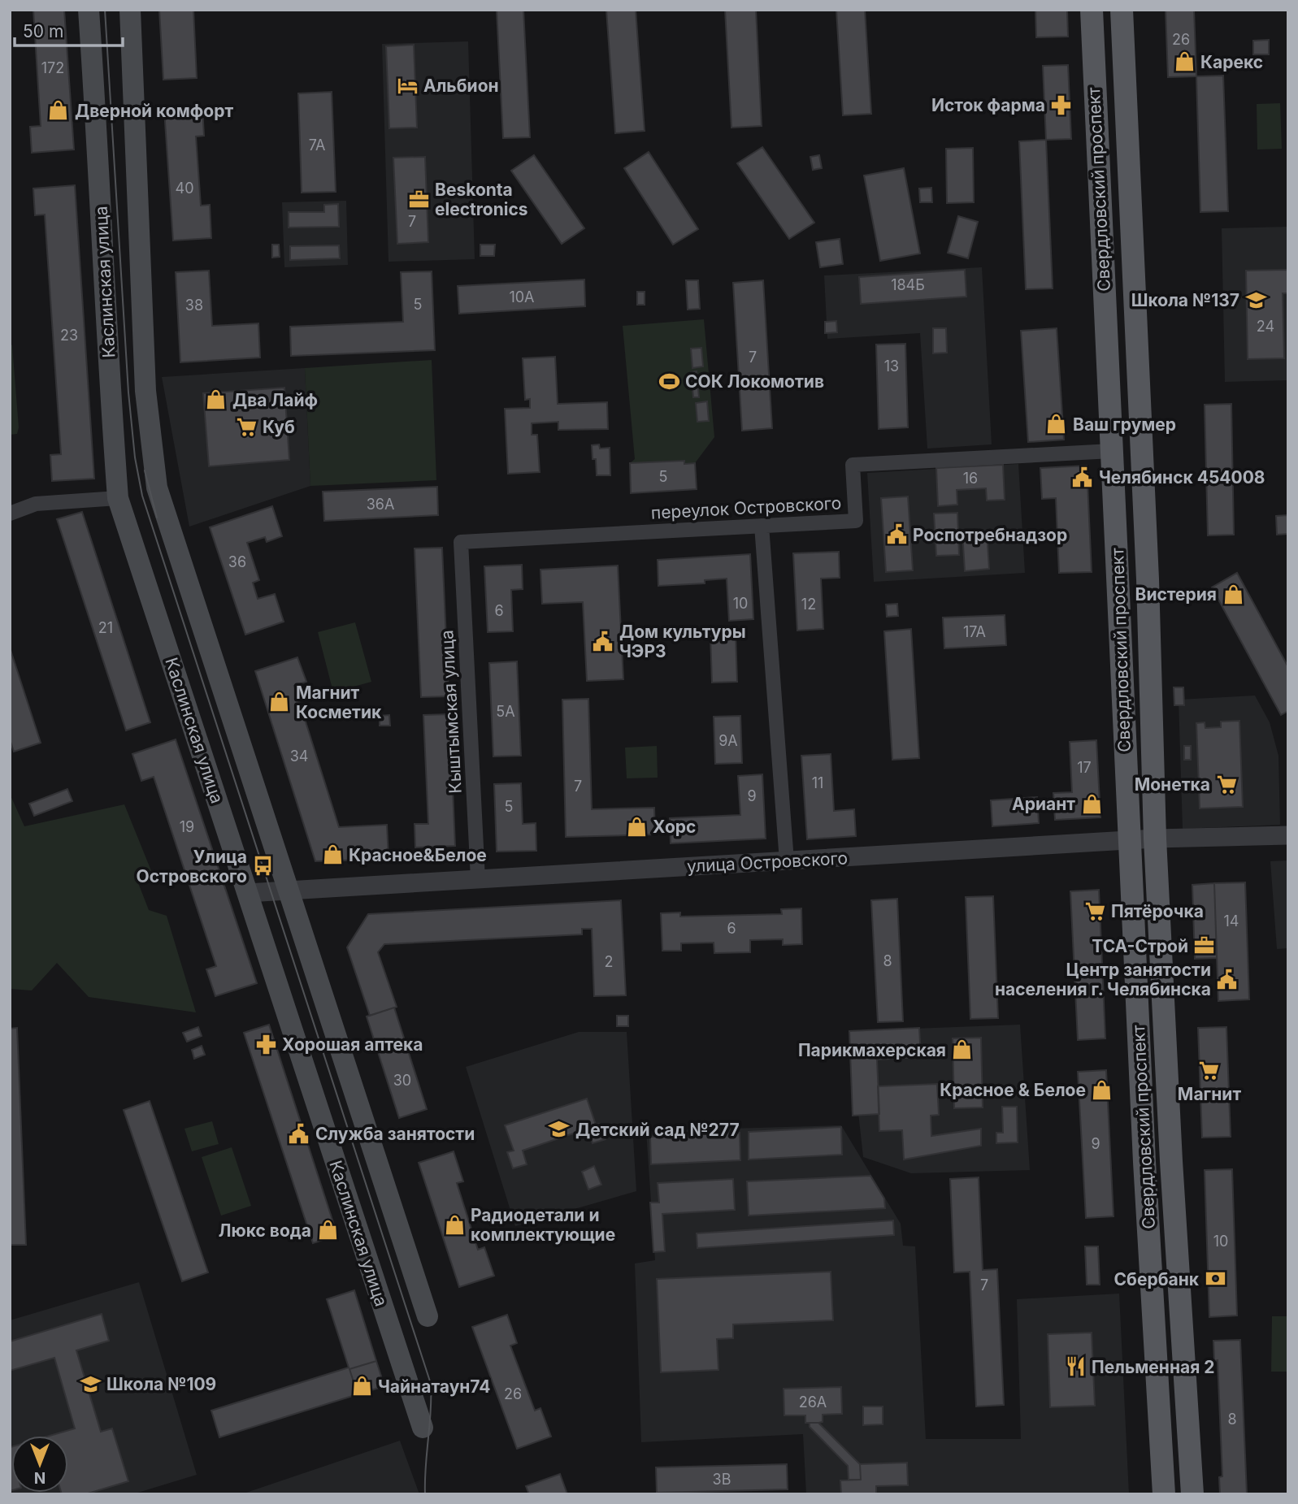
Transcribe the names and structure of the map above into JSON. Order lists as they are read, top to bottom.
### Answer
{
  "streets": {
    "main road": ["Свердловский проспект", "Каслинская улица"],
    "street": ["переулок Островского", "Кыштымская улица", "улица Островского"]
  },
  "crossings": [
    ["Свердловский проспект", "переулок Островского"],
    ["Свердловский проспект", "улица Островского"],
    ["Каслинская улица", "улица Островского"],
    ["переулок Островского", "Кыштымская улица"],
    ["Кыштымская улица", "улица Островского"]
  ],
  "places": {
    "shop": [
      "Карекс",
      "Дверной комфорт",
      "Два Лайф",
      "Ваш грумер",
      "Вистерия",
      "Магнит Косметик",
      "Ариант",
      "Хорс",
      "Красное&Белое",
      "Парикмахерская",
      "Красное & Белое",
      "Радиодетали и комплектующие",
      "Люкс вода",
      "Чайнатаун74"
    ],
    "hotel": ["Альбион"],
    "pharmacy": ["Исток фарма", "Хорошая аптека"],
    "office": ["Beskonta electronics", "ТСА-Строй"],
    "school or university": ["Школа №137", "Детский сад №277", "Школа №109"],
    "sports": ["СОК Локомотив"],
    "supermarket": [
      "Куб",
      "Монетка",
      "Пятёрочка",
      "Магнит"
    ],
    "public building": [
      "Челябинск 454008",
      "Роспотребнадзор",
      "Дом культуры ЧЭРЗ",
      "Центр занятости населения г. Челябинска",
      "Служба занятости"
    ],
    "bus stop": ["Улица Островского"],
    "bank": ["Сбербанк"],
    "restaurant": ["Пельменная 2"]
  },
  "house_numbers": [
    "26",
    "172",
    "7А",
    "40",
    "7",
    "184Б",
    "10А",
    "5",
    "38",
    "24",
    "23",
    "7",
    "13",
    "5",
    "16",
    "36А",
    "36",
    "10",
    "12",
    "6",
    "21",
    "17А",
    "5А",
    "9А",
    "34",
    "17",
    "11",
    "7",
    "9",
    "5",
    "19",
    "14",
    "6",
    "8",
    "2",
    "30",
    "9",
    "10",
    "7",
    "26",
    "26А",
    "8",
    "3В"
  ],
  "scale_bar": "50 m",
  "north": "bottom"
}
